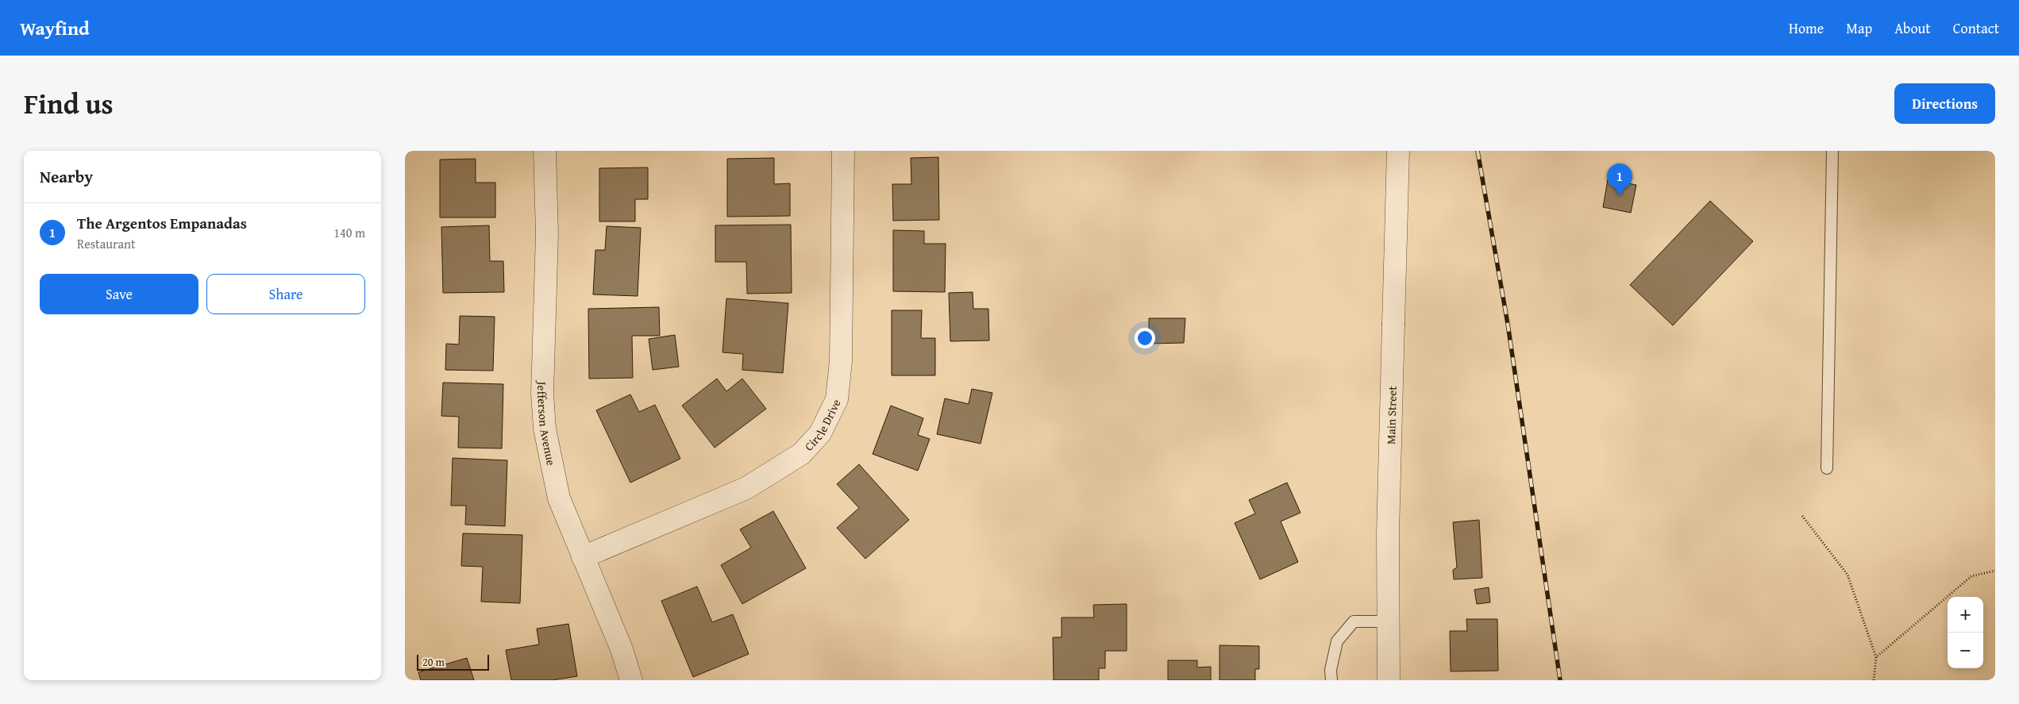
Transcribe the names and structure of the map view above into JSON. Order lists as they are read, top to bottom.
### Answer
{
  "streets": {
    "street": ["Main Street", "Jefferson Avenue", "Circle Drive"]
  },
  "crossings": [
    ["Jefferson Avenue", "Circle Drive"]
  ],
  "scale_bar": "20 m",
  "page": {
    "header": "Wayfind",
    "nav": [
      "Home",
      "Map",
      "About",
      "Contact"
    ],
    "title": "Find us",
    "buttons": [
      "Directions",
      ["Save", "Share"]
    ],
    "heading": "Nearby",
    "pins": "1",
    "list": [
      {
        "mark": "1",
        "name": "The Argentos Empanadas",
        "note": "Restaurant",
        "value": "140 m"
      }
    ],
    "map_buttons": ["+", "−"],
    "scale": "20 m"
  }
}
